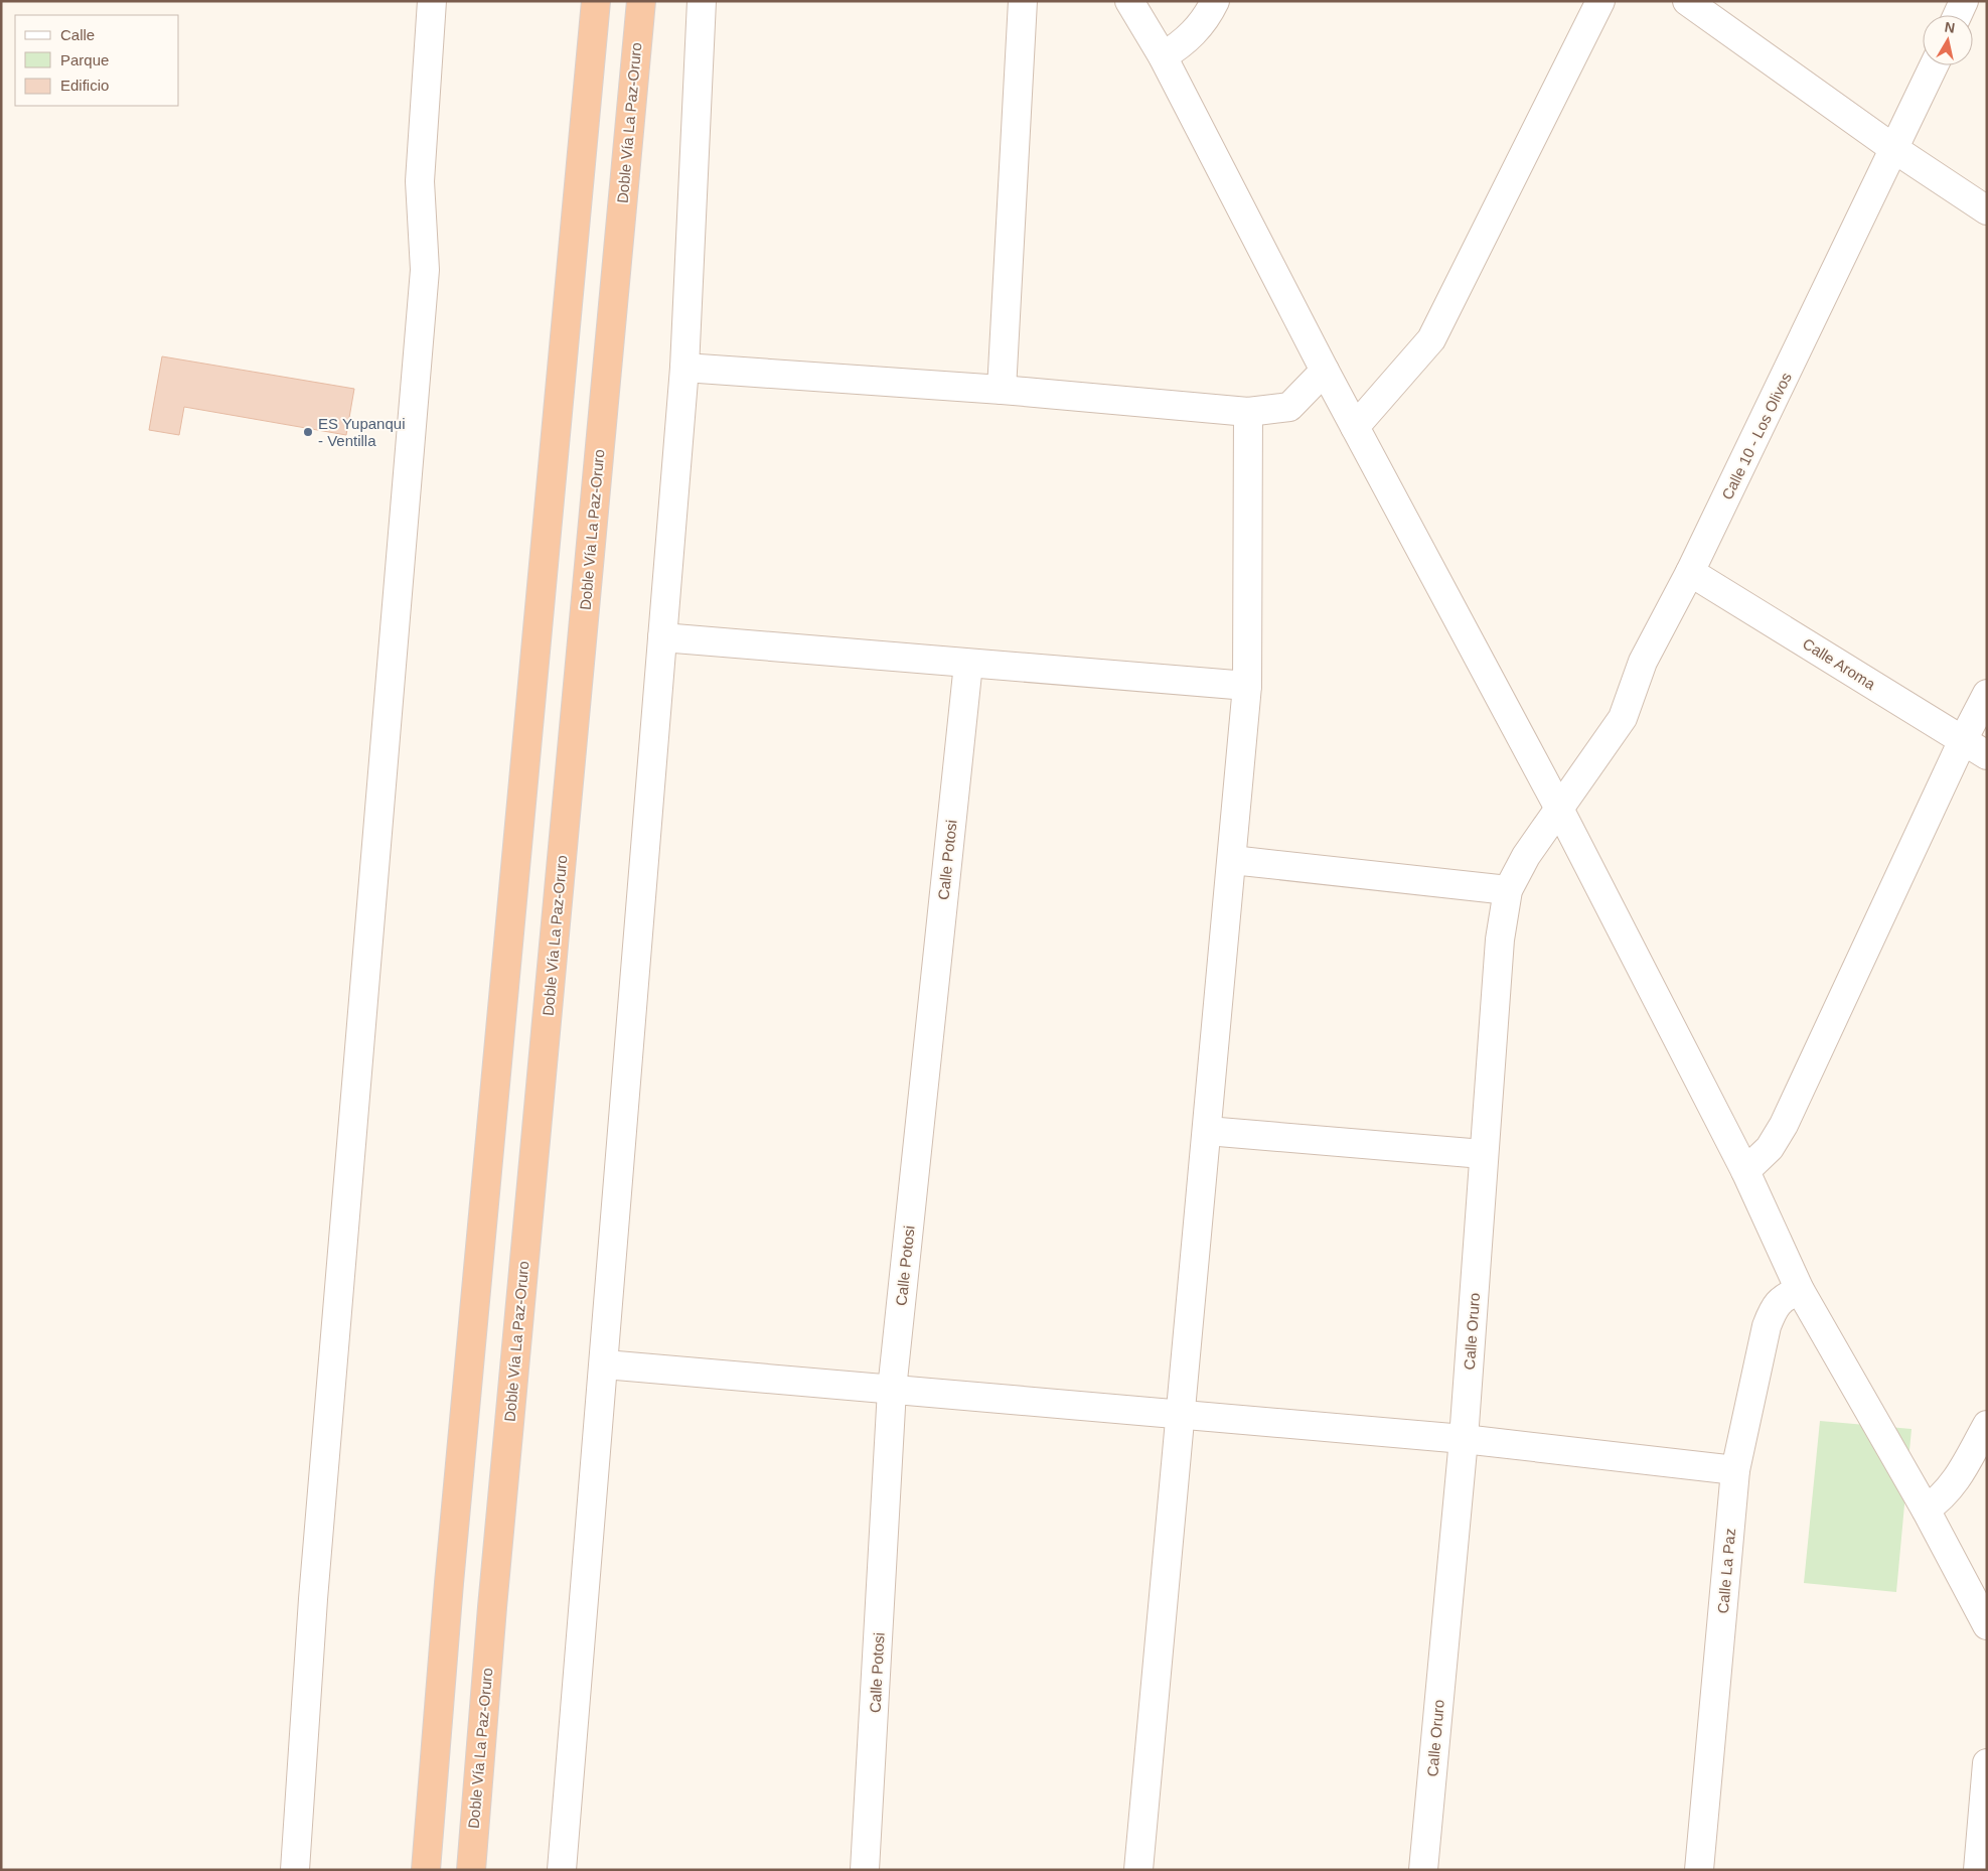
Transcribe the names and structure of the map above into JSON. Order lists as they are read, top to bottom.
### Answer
{
  "streets": {
    "highway": ["Doble Vía La Paz-Oruro"],
    "street": [
      "Calle 10 - Los Olivos",
      "Calle Aroma",
      "Calle Potosi",
      "Calle Oruro",
      "Calle La Paz"
    ]
  },
  "crossings": [
    ["Calle 10 - Los Olivos", "Calle Aroma"],
    ["Calle 10 - Los Olivos", "Calle Oruro"]
  ],
  "places": ["ES Yupanqui - Ventilla"],
  "legend": ["Calle", "Parque", "Edificio"],
  "north": "top"
}
